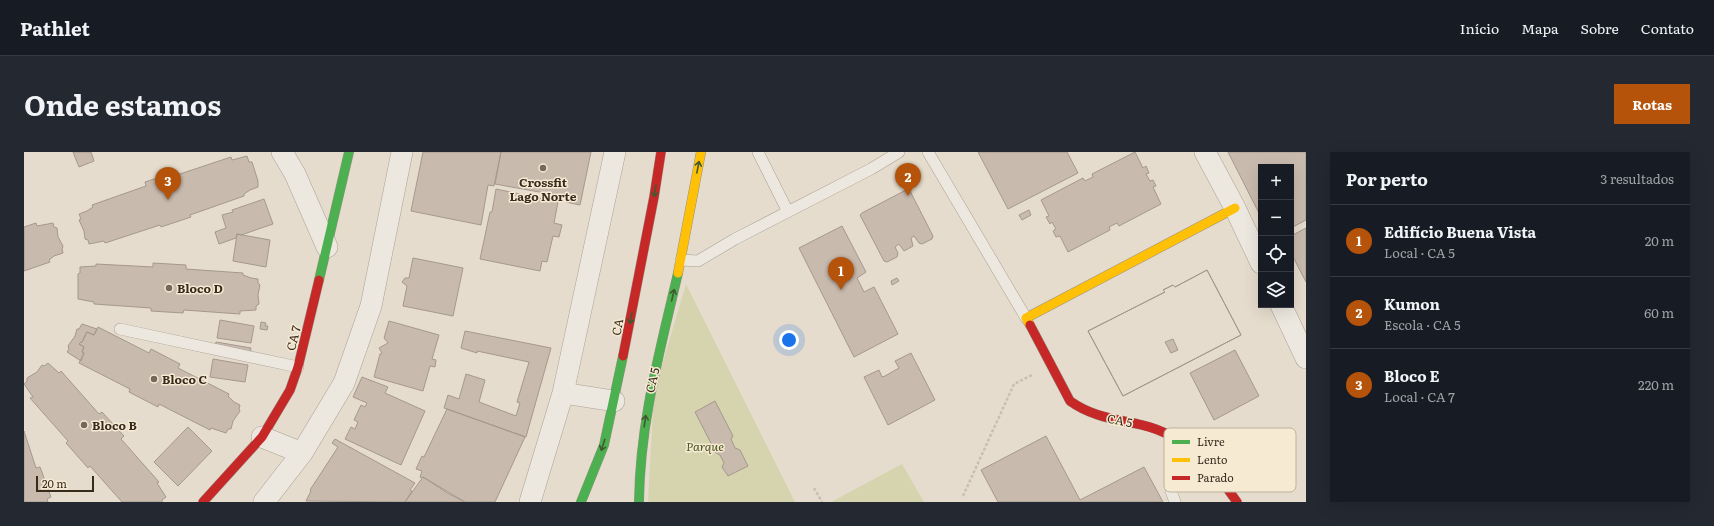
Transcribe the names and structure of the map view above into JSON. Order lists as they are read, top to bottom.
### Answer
{
  "streets": {
    "street": ["CA", "CA 7", "CA 5"]
  },
  "one_way": ["CA 5"],
  "parks": ["Parque"],
  "places": [
    "Crossfit Lago Norte",
    "Bloco D",
    "Bloco C",
    "Bloco B"
  ],
  "legend": ["Livre", "Lento", "Parado"],
  "scale_bar": "20 m",
  "page": {
    "header": "Pathlet",
    "nav": [
      "Início",
      "Mapa",
      "Sobre",
      "Contato"
    ],
    "title": "Onde estamos",
    "buttons": "Rotas",
    "heading": ["Por perto", "3 resultados"],
    "pins": ["2", "3", "1"],
    "map_buttons": ["+", "−"],
    "list": [
      {
        "mark": "1",
        "name": "Edifício Buena Vista",
        "note": "Local · CA 5",
        "value": "20 m"
      },
      {
        "mark": "2",
        "name": "Kumon",
        "note": "Escola · CA 5",
        "value": "60 m"
      },
      {
        "mark": "3",
        "name": "Bloco E",
        "note": "Local · CA 7",
        "value": "220 m"
      }
    ],
    "scale": "20 m"
  }
}
